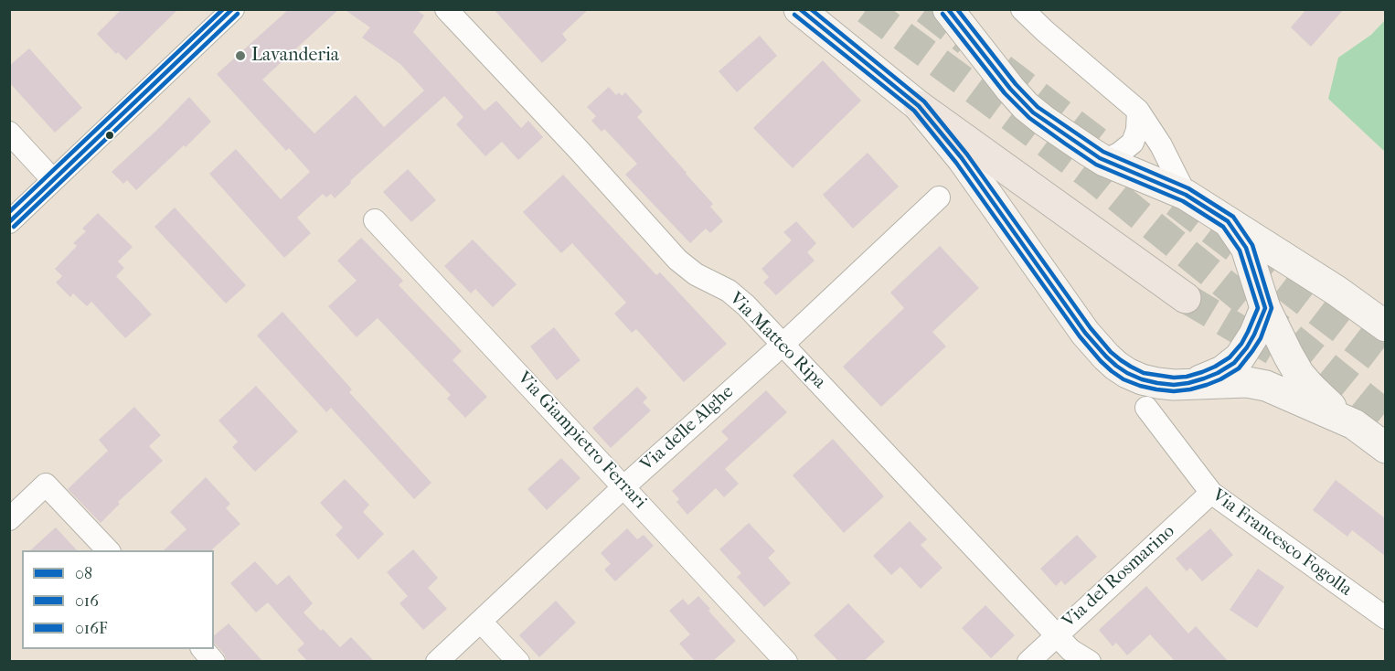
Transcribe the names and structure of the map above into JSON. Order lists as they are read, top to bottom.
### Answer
{
  "streets": {
    "street": [
      "Via Matteo Ripa",
      "Via delle Alghe",
      "Via Giampietro Ferrari",
      "Via Francesco Fogolla",
      "Via del Rosmarino"
    ]
  },
  "crossings": [
    ["Via Matteo Ripa", "Via delle Alghe"],
    ["Via Matteo Ripa", "Via del Rosmarino"],
    ["Via delle Alghe", "Via Giampietro Ferrari"],
    ["Via Francesco Fogolla", "Via del Rosmarino"]
  ],
  "places": ["Lavanderia"],
  "lines": ["transit line 08", "transit line 016", "transit line 016F"],
  "legend": ["08", "016", "016F"]
}
